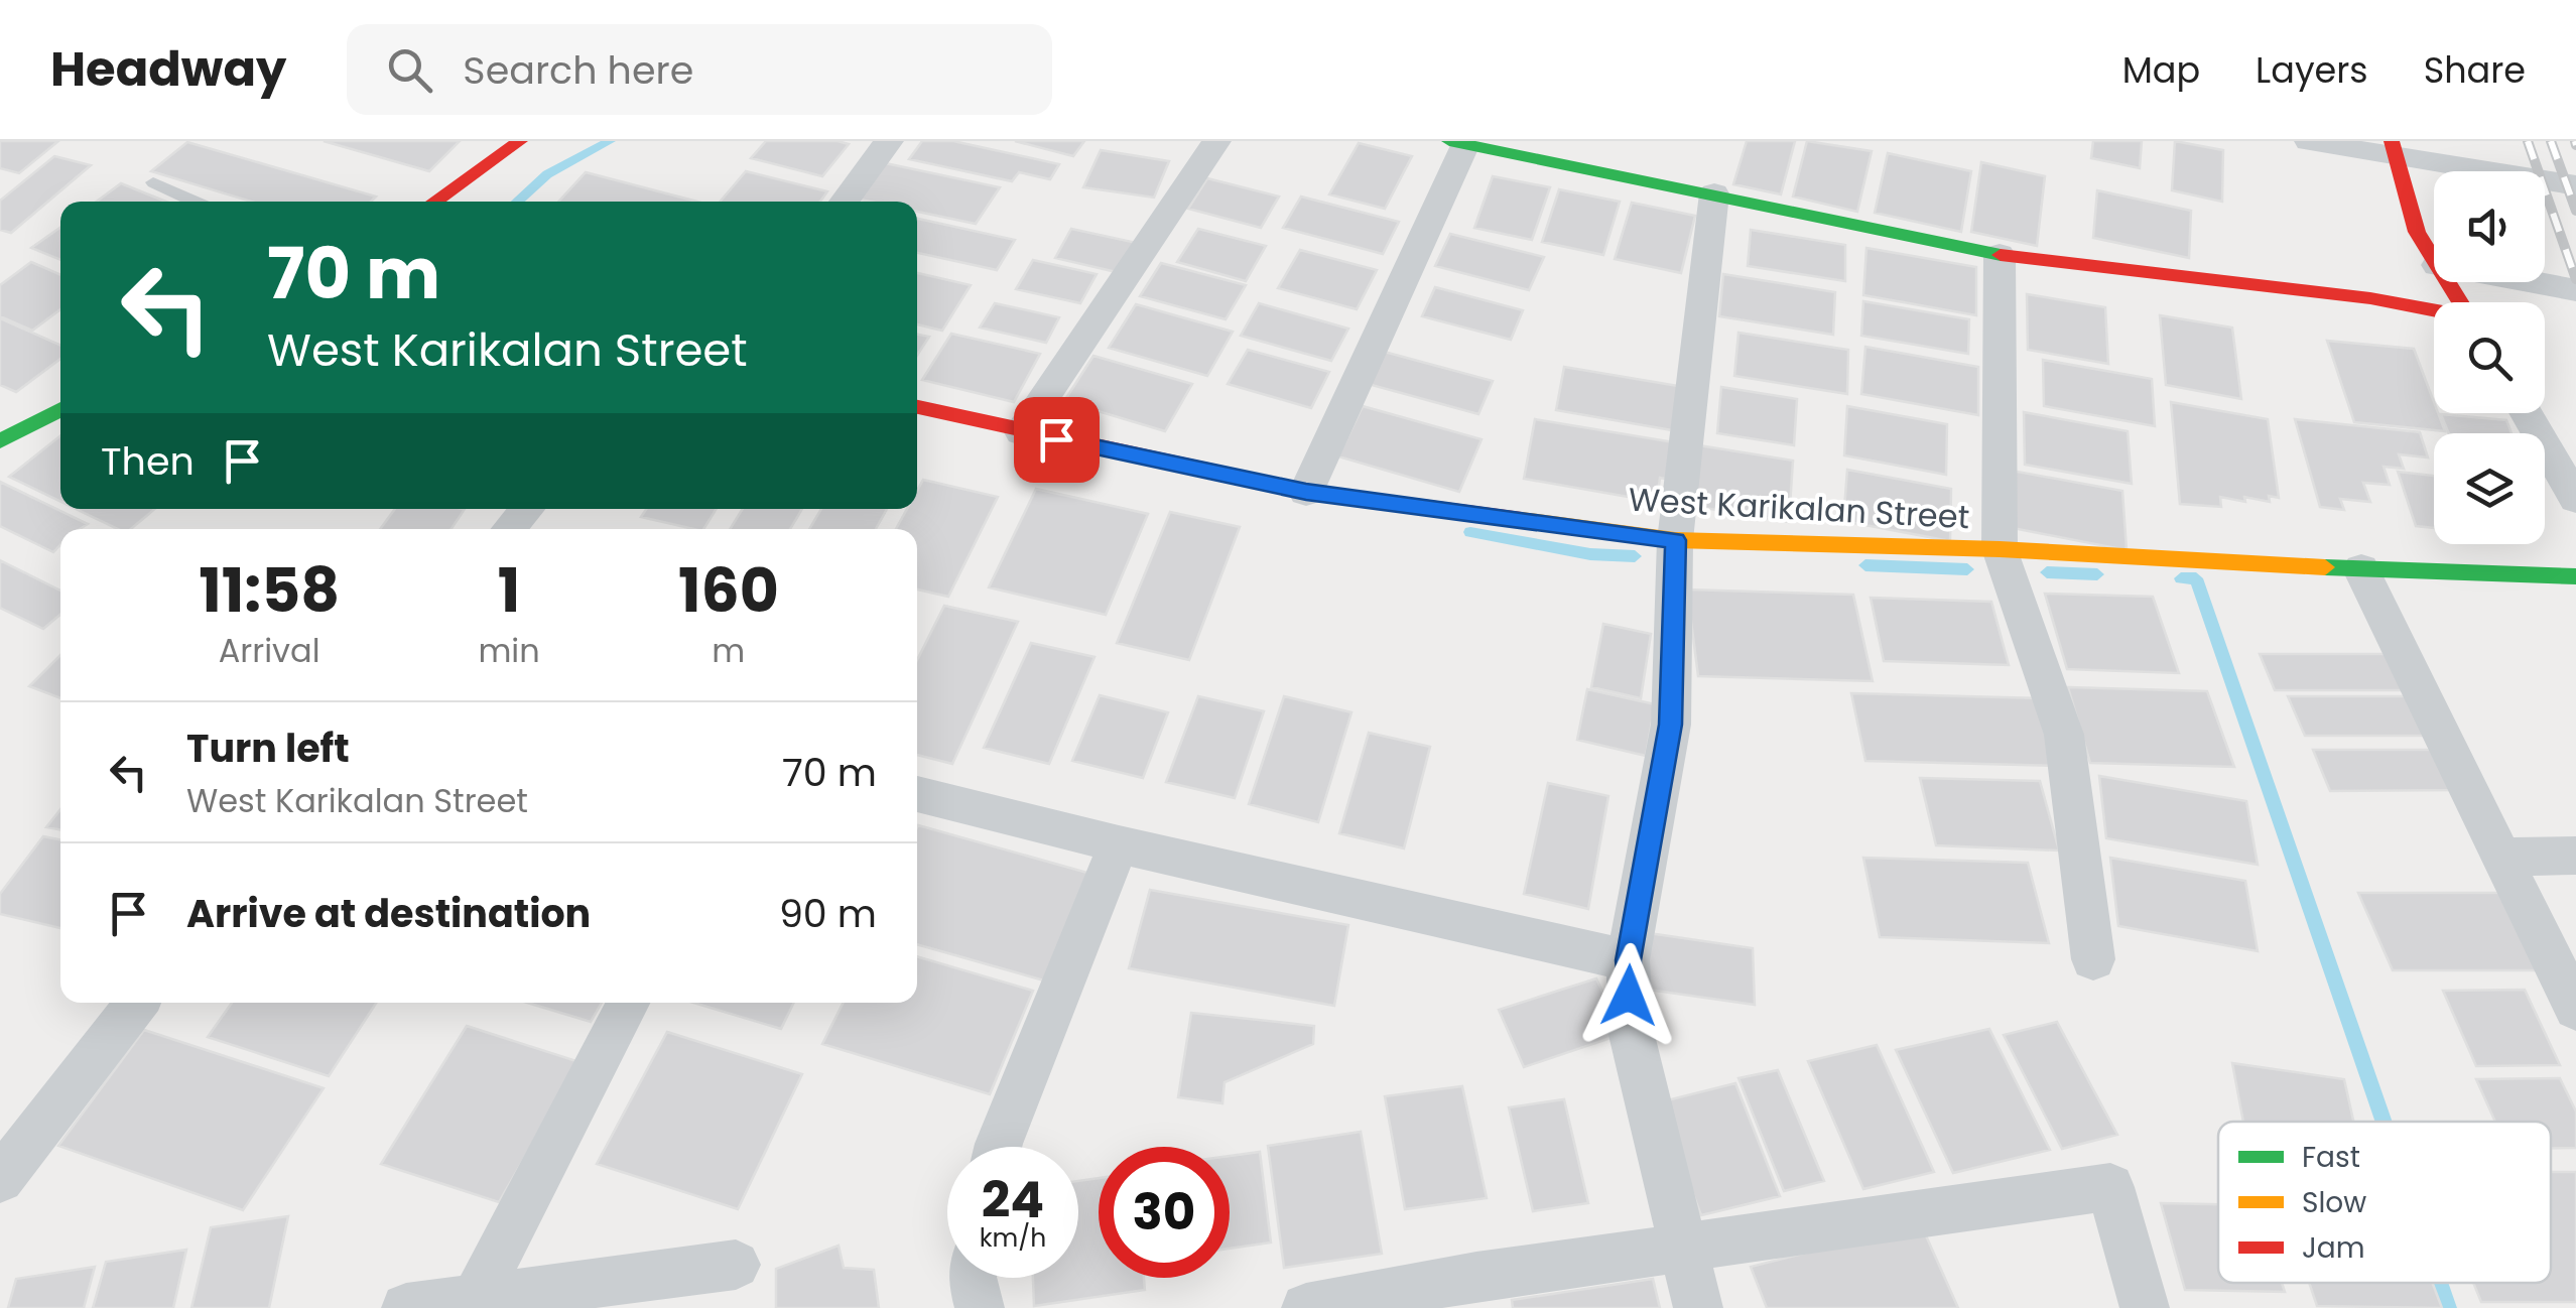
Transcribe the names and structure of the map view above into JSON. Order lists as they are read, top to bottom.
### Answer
{
  "streets": {
    "street": ["West Karikalan Street"]
  },
  "legend": ["Fast", "Slow", "Jam"],
  "page": {
    "header": "Headway",
    "search": "Search here",
    "nav": ["Map", "Layers", "Share"],
    "turn": ["70 m", "West Karikalan Street"],
    "then": "Then",
    "eta": [
      "11:58",
      "Arrival",
      "1",
      "min",
      "160",
      "m"
    ],
    "list": [
      {
        "name": "Turn left",
        "note": "West Karikalan Street",
        "value": "70 m"
      },
      {
        "name": "Arrive at destination",
        "value": "90 m"
      }
    ],
    "speed": "24 km/h",
    "limit": "30"
  }
}
